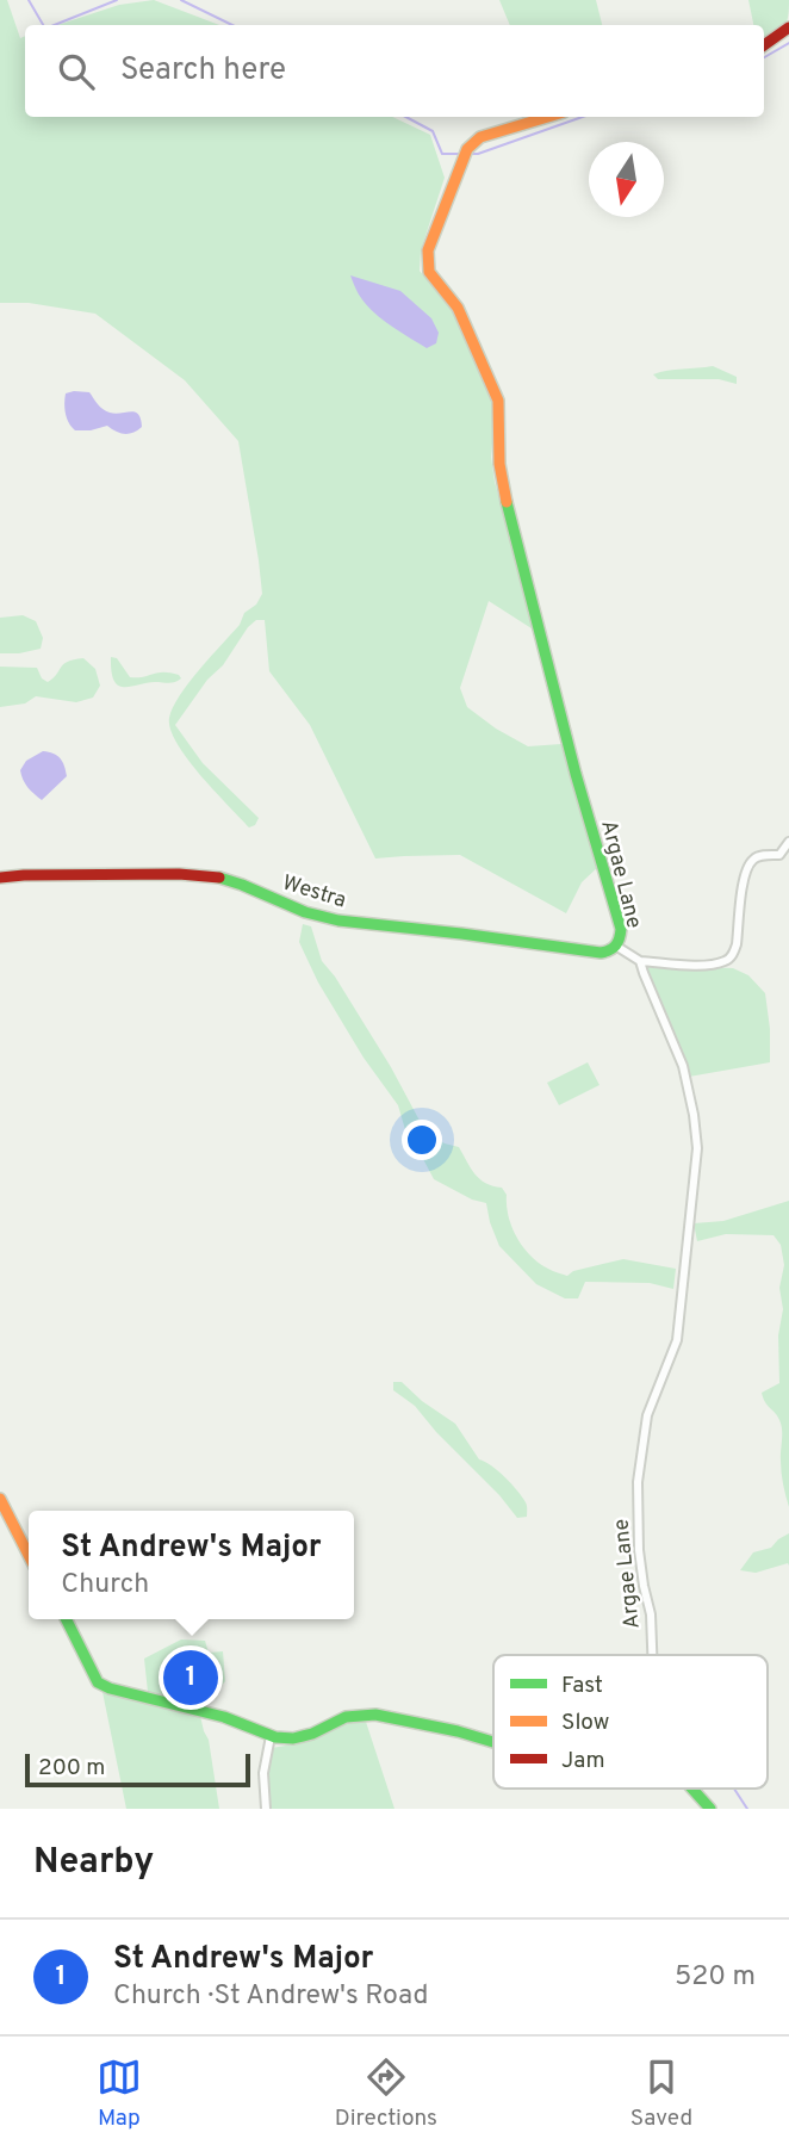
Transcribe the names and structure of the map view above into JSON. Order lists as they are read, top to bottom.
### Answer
{
  "streets": {
    "street": ["Argae Lane", "Westra"]
  },
  "crossings": [
    ["Argae Lane", "Westra"]
  ],
  "legend": ["Fast", "Slow", "Jam"],
  "scale_bar": "200 m",
  "north": "bottom",
  "page": {
    "search": "Search here",
    "popup": ["St Andrew's Major", "Church"],
    "pins": "1",
    "scale": "200 m",
    "heading": "Nearby",
    "list": [
      {
        "mark": "1",
        "name": "St Andrew's Major",
        "note": "Church · St Andrew's Road",
        "value": "520 m"
      }
    ],
    "nav": ["Map", "Directions", "Saved"]
  }
}
